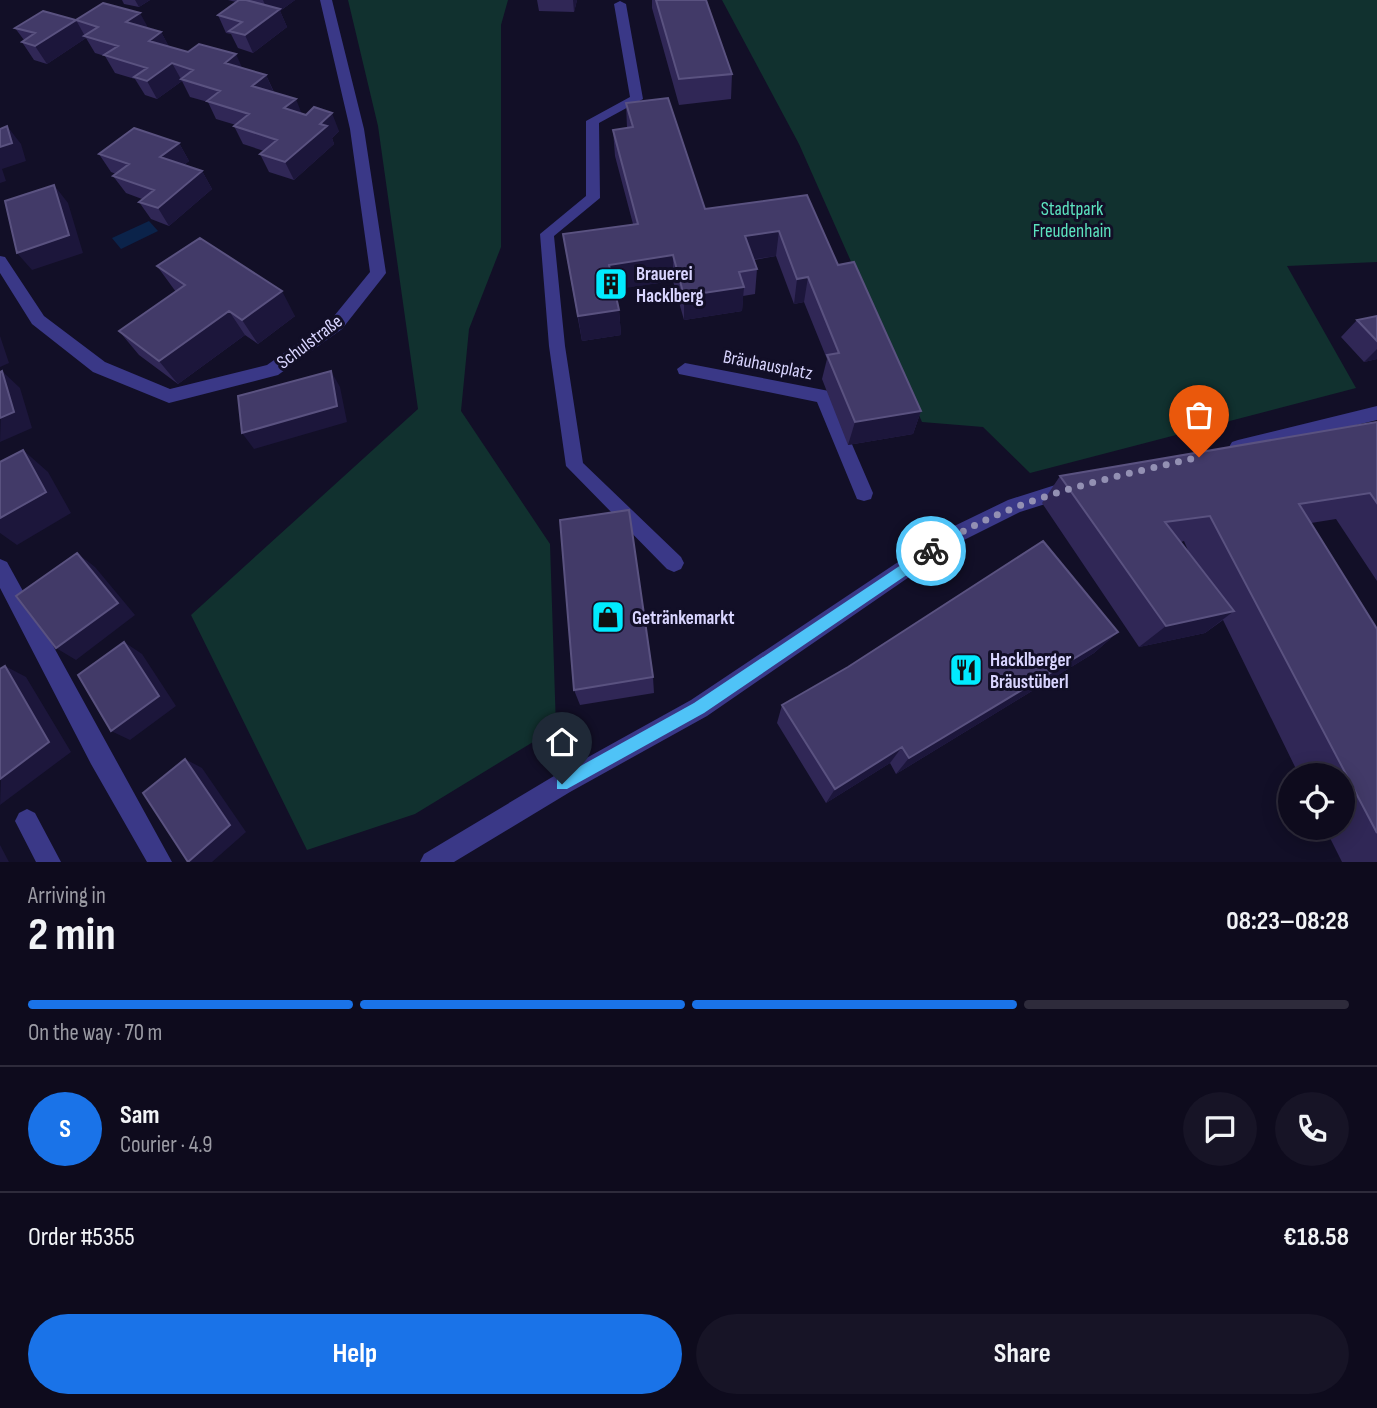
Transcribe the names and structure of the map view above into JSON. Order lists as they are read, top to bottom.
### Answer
{
  "streets": {
    "street": ["Schulstraße", "Bräuhausplatz"]
  },
  "parks": ["Stadtpark Freudenhain"],
  "places": {
    "building": ["Brauerei Hacklberg"],
    "shop": ["Getränkemarkt"],
    "restaurant": ["Hacklberger Bräustüberl"]
  },
  "page": {
    "heading": ["2 min", "Arriving in", "08:23–08:28"],
    "panel": [
      "Sam",
      "Courier · 4.9",
      "Order #5355",
      "€18.58"
    ],
    "bar": "On the way · 70 m",
    "round": "S",
    "buttons": ["Help", "Share"]
  }
}
